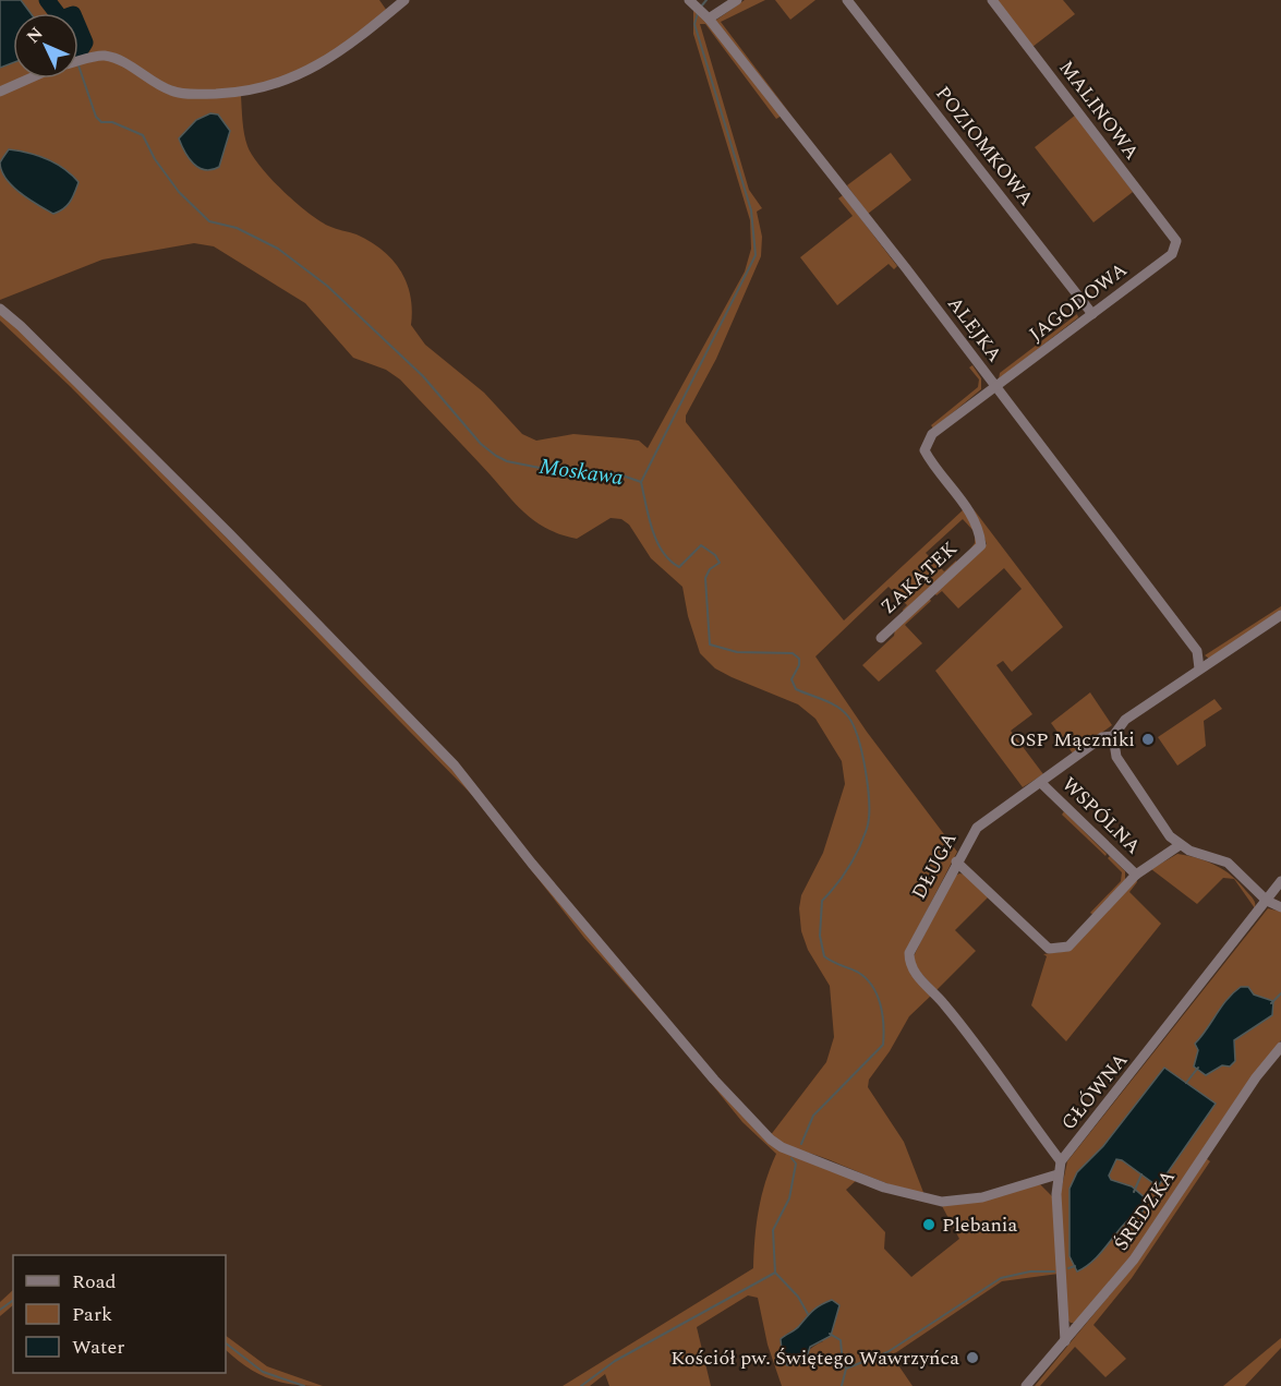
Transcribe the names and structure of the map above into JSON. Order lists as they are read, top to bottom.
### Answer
{
  "streets": {
    "street": [
      "MALINOWA",
      "POZIOMKOWA",
      "JAGODOWA",
      "ALEJKA",
      "ZAKĄTEK",
      "WSPÓLNA",
      "DŁUGA",
      "GŁÓWNA",
      "ŚREDZKA"
    ]
  },
  "crossings": [
    ["MALINOWA", "JAGODOWA"],
    ["POZIOMKOWA", "JAGODOWA"],
    ["JAGODOWA", "ALEJKA"],
    ["JAGODOWA", "ZAKĄTEK"],
    ["ALEJKA", "DŁUGA"],
    ["WSPÓLNA", "DŁUGA"],
    ["DŁUGA", "GŁÓWNA"],
    ["GŁÓWNA", "ŚREDZKA"]
  ],
  "water": ["Moskawa"],
  "places": ["OSP Mączniki", "Plebania", "Kościół pw. Świętego Wawrzyńca"],
  "legend": ["Road", "Park", "Water"],
  "north": "top left"
}
